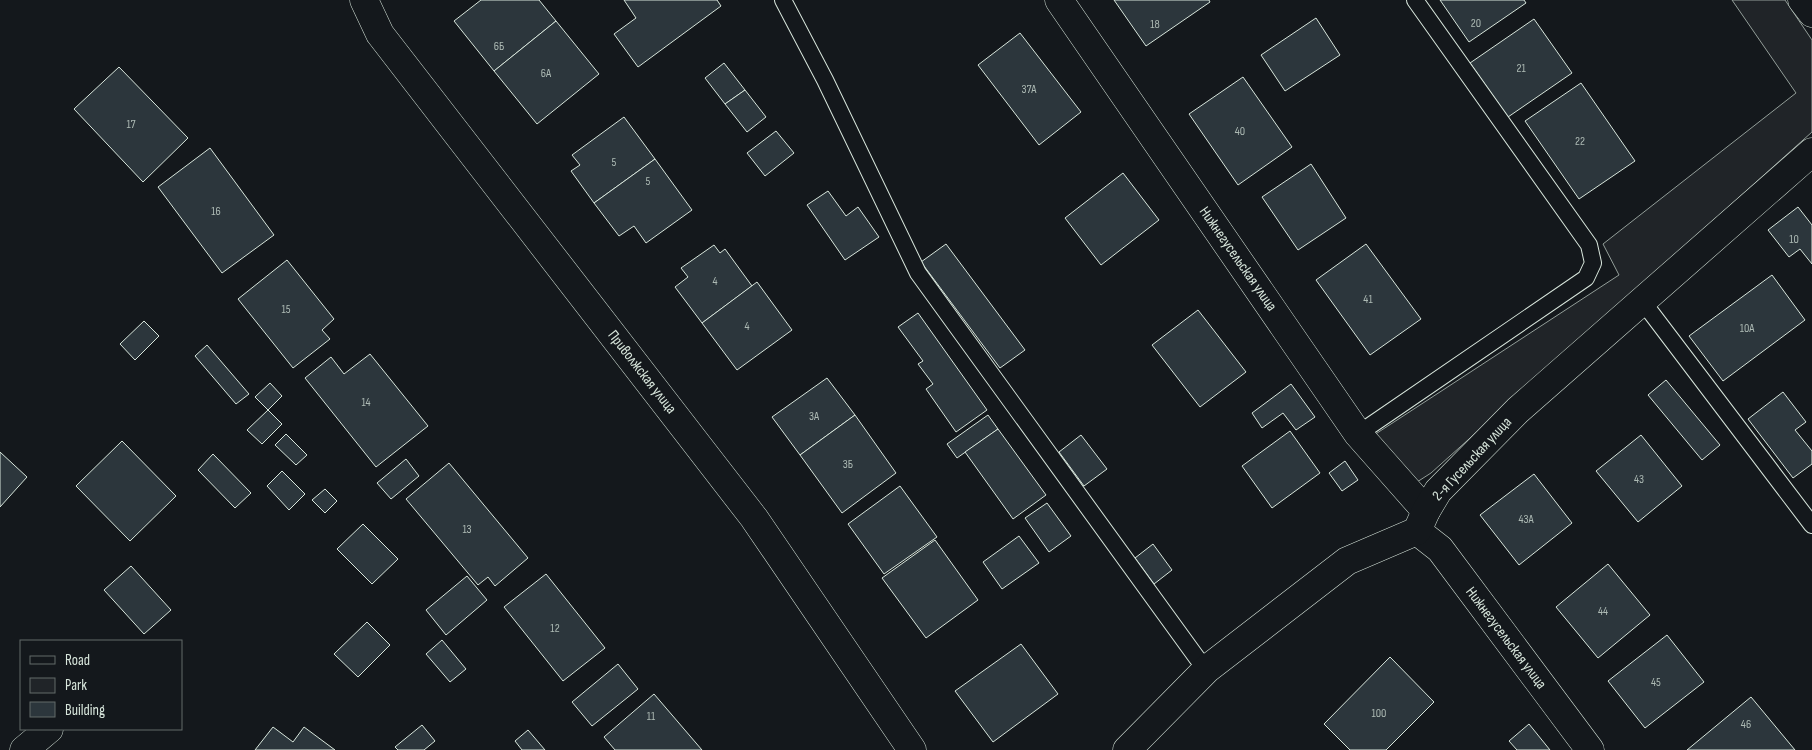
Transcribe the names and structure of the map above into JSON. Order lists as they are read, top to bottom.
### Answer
{
  "streets": {
    "street": ["Нижнегусельская улица", "Приволжская улица", "2-я Гусельская улица"]
  },
  "crossings": [
    ["Нижнегусельская улица", "2-я Гусельская улица"]
  ],
  "house_numbers": [
    "20",
    "18",
    "6Б",
    "21",
    "6А",
    "37А",
    "17",
    "40",
    "22",
    "5",
    "5",
    "16",
    "10",
    "4",
    "41",
    "15",
    "4",
    "10А",
    "14",
    "3А",
    "3Б",
    "43",
    "43А",
    "13",
    "44",
    "12",
    "45",
    "100",
    "11",
    "46"
  ],
  "legend": ["Road", "Park", "Building"]
}
